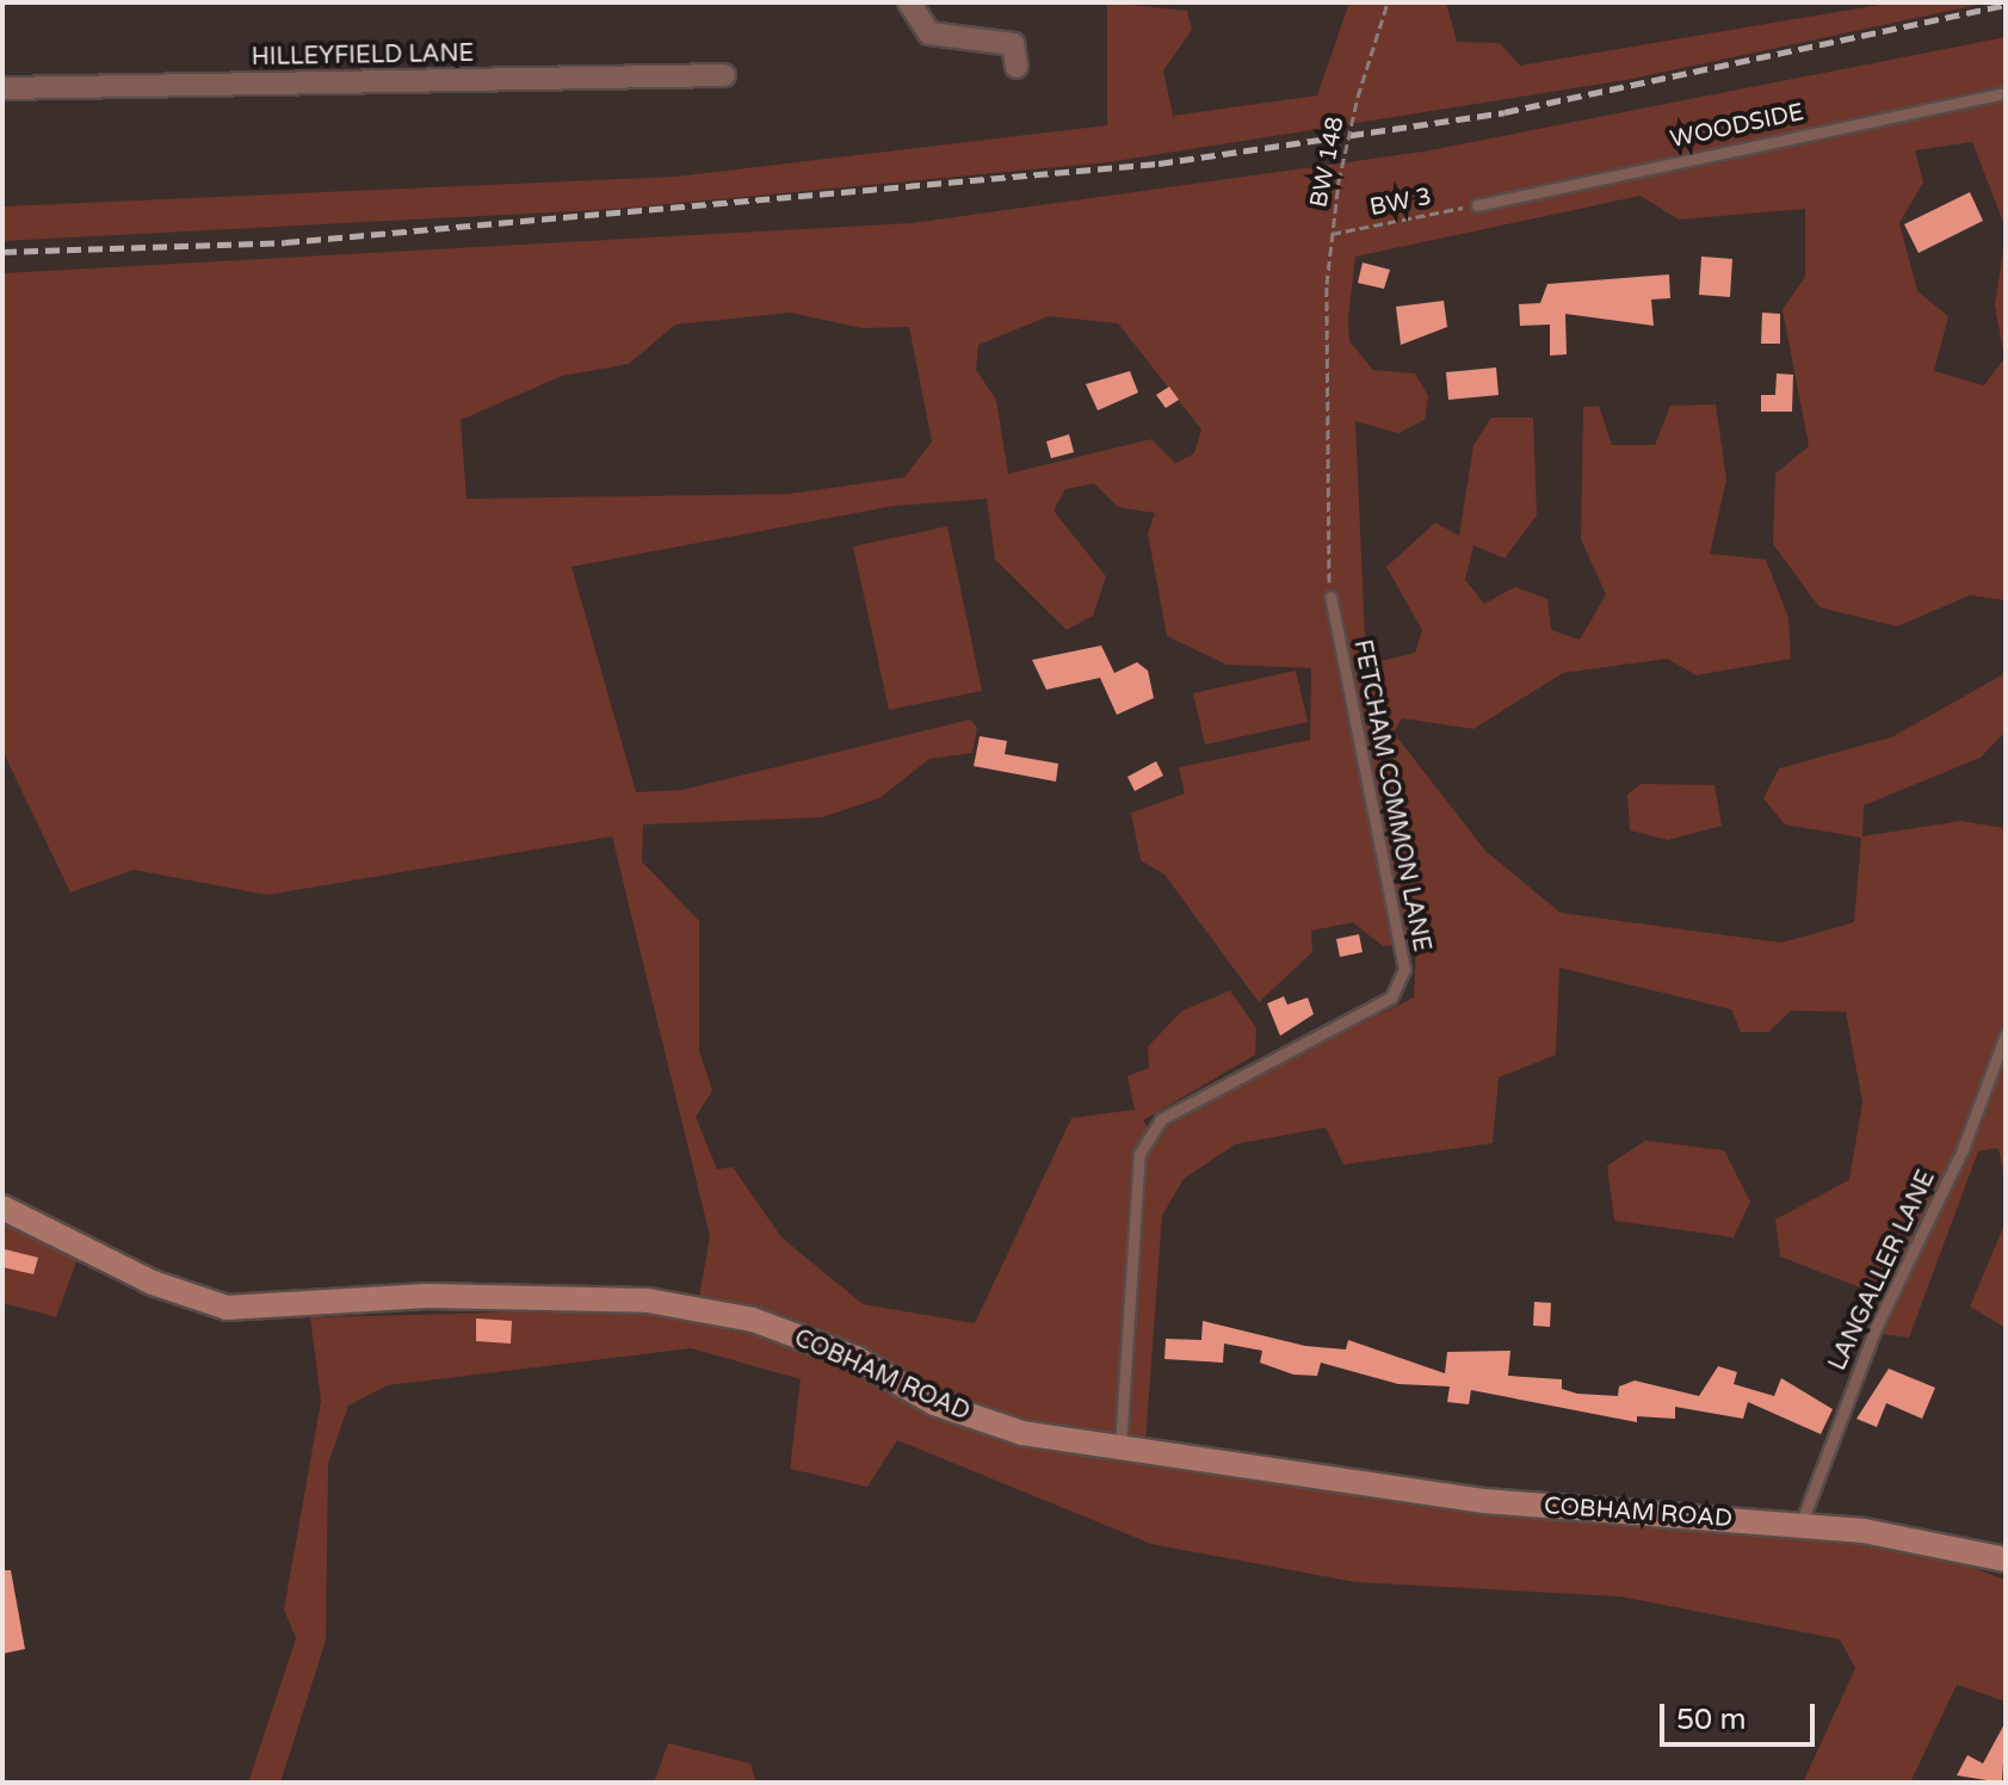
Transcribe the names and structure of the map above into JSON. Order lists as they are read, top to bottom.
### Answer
{
  "streets": {
    "street": ["HILLEYFIELD LANE", "COBHAM ROAD"],
    "lane": ["WOODSIDE", "FETCHAM COMMON LANE", "LANGALLER LANE"],
    "path": ["BW 148", "BW 3"]
  },
  "crossings": [
    ["WOODSIDE", "BW 3"],
    ["BW 148", "BW 3"],
    ["FETCHAM COMMON LANE", "COBHAM ROAD"],
    ["LANGALLER LANE", "COBHAM ROAD"]
  ],
  "scale_bar": "50 m"
}
